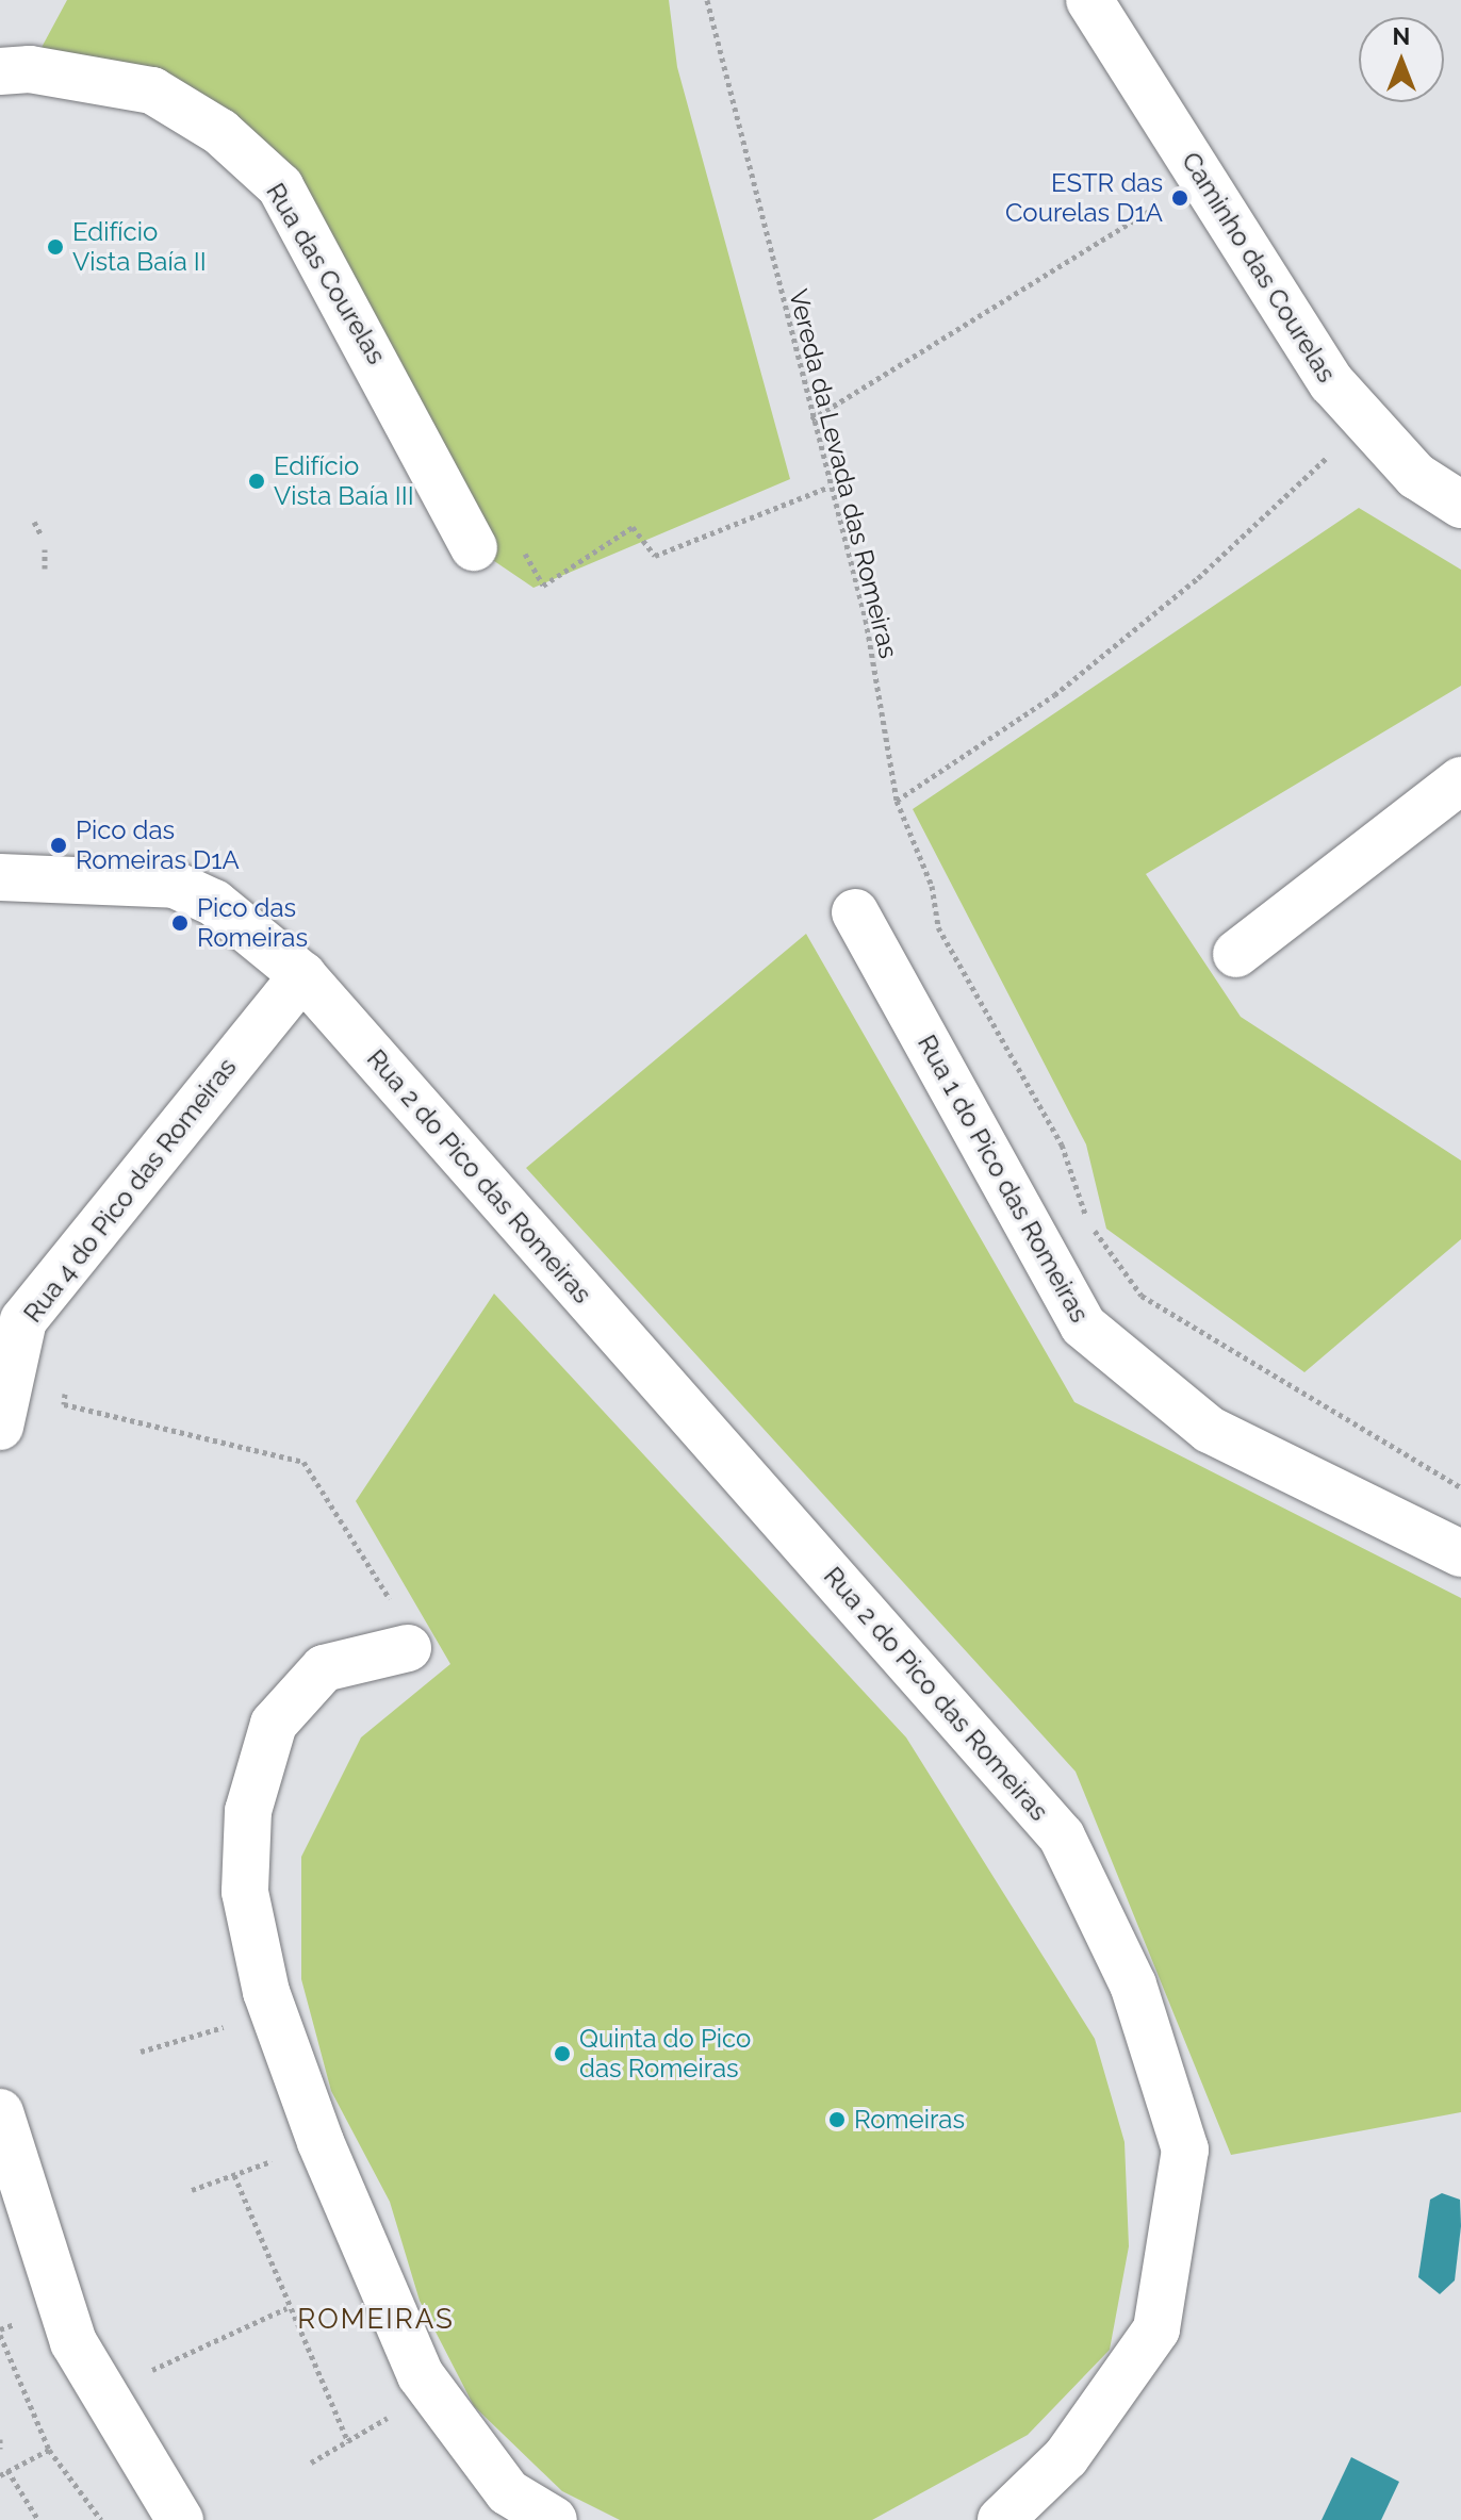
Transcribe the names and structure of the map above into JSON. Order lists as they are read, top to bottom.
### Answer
{
  "streets": {
    "street": [
      "Caminho das Courelas",
      "Rua das Courelas",
      "Rua 2 do Pico das Romeiras",
      "Rua 1 do Pico das Romeiras",
      "Rua 4 do Pico das Romeiras"
    ],
    "path": ["Vereda da Levada das Romeiras"]
  },
  "crossings": [
    ["Rua 2 do Pico das Romeiras", "Rua 4 do Pico das Romeiras"]
  ],
  "districts": ["ROMEIRAS"],
  "places": [
    "ESTR das Courelas D1A",
    "Edifício Vista Baía II",
    "Edifício Vista Baía III",
    "Pico das Romeiras D1A",
    "Pico das Romeiras",
    "Quinta do Pico das Romeiras",
    "Romeiras"
  ],
  "north": "top"
}
